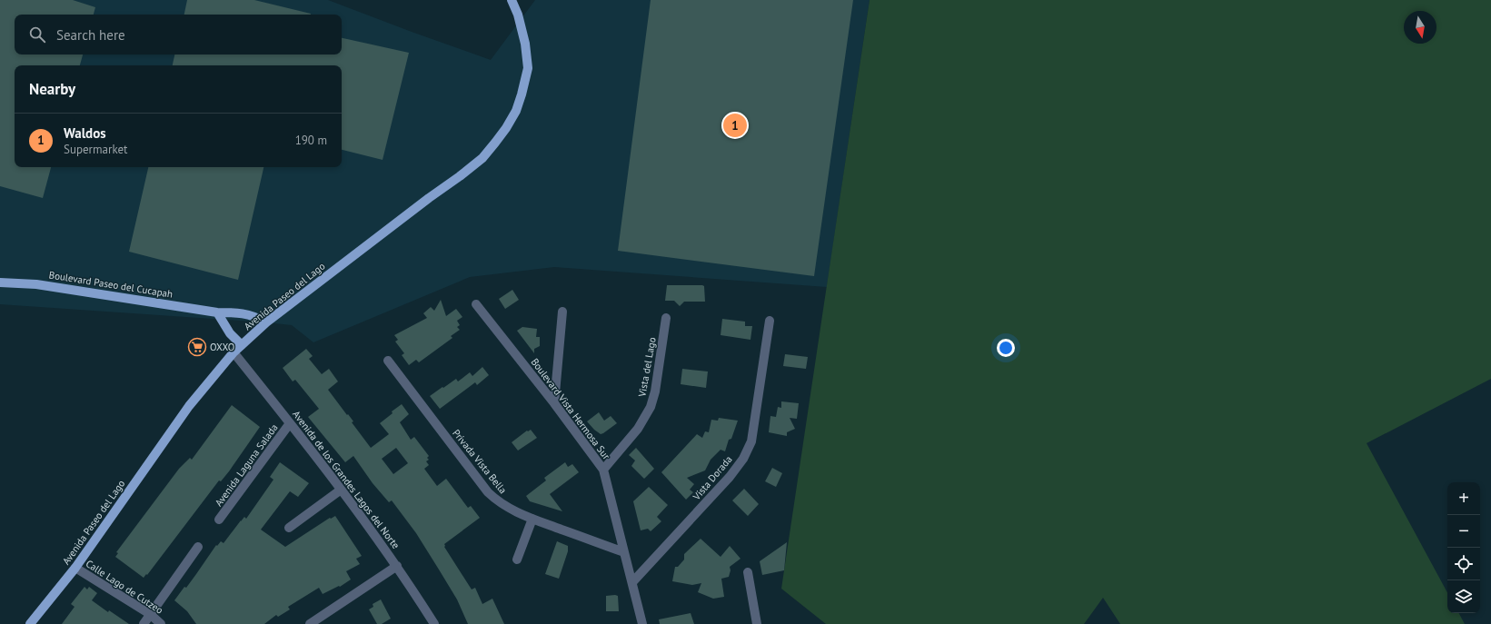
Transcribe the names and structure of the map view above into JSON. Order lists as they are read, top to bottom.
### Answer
{
  "streets": {
    "main road": ["Boulevard Paseo del Cucapah", "Avenida Paseo del Lago"],
    "street": [
      "Vista del Lago",
      "Boulevard Vista Hermosa Sur",
      "Privada Vista Bella",
      "Avenida Laguna Salada",
      "Vista Dorada",
      "Avenida de los Grandes Lagos del Norte",
      "Calle Lago de Cutzeo"
    ]
  },
  "crossings": [
    ["Boulevard Paseo del Cucapah", "Avenida Paseo del Lago"],
    ["Avenida Paseo del Lago", "Avenida de los Grandes Lagos del Norte"],
    ["Avenida Paseo del Lago", "Calle Lago de Cutzeo"],
    ["Vista del Lago", "Boulevard Vista Hermosa Sur"],
    ["Boulevard Vista Hermosa Sur", "Privada Vista Bella"],
    ["Boulevard Vista Hermosa Sur", "Vista Dorada"],
    ["Avenida Laguna Salada", "Avenida de los Grandes Lagos del Norte"]
  ],
  "places": {
    "supermarket": ["OXXO"]
  },
  "north": "bottom",
  "page": {
    "search": "Search here",
    "heading": "Nearby",
    "pins": "1",
    "list": [
      {
        "mark": "1",
        "name": "Waldos",
        "note": "Supermarket",
        "value": "190 m"
      }
    ],
    "map_buttons": ["+", "−"]
  }
}
